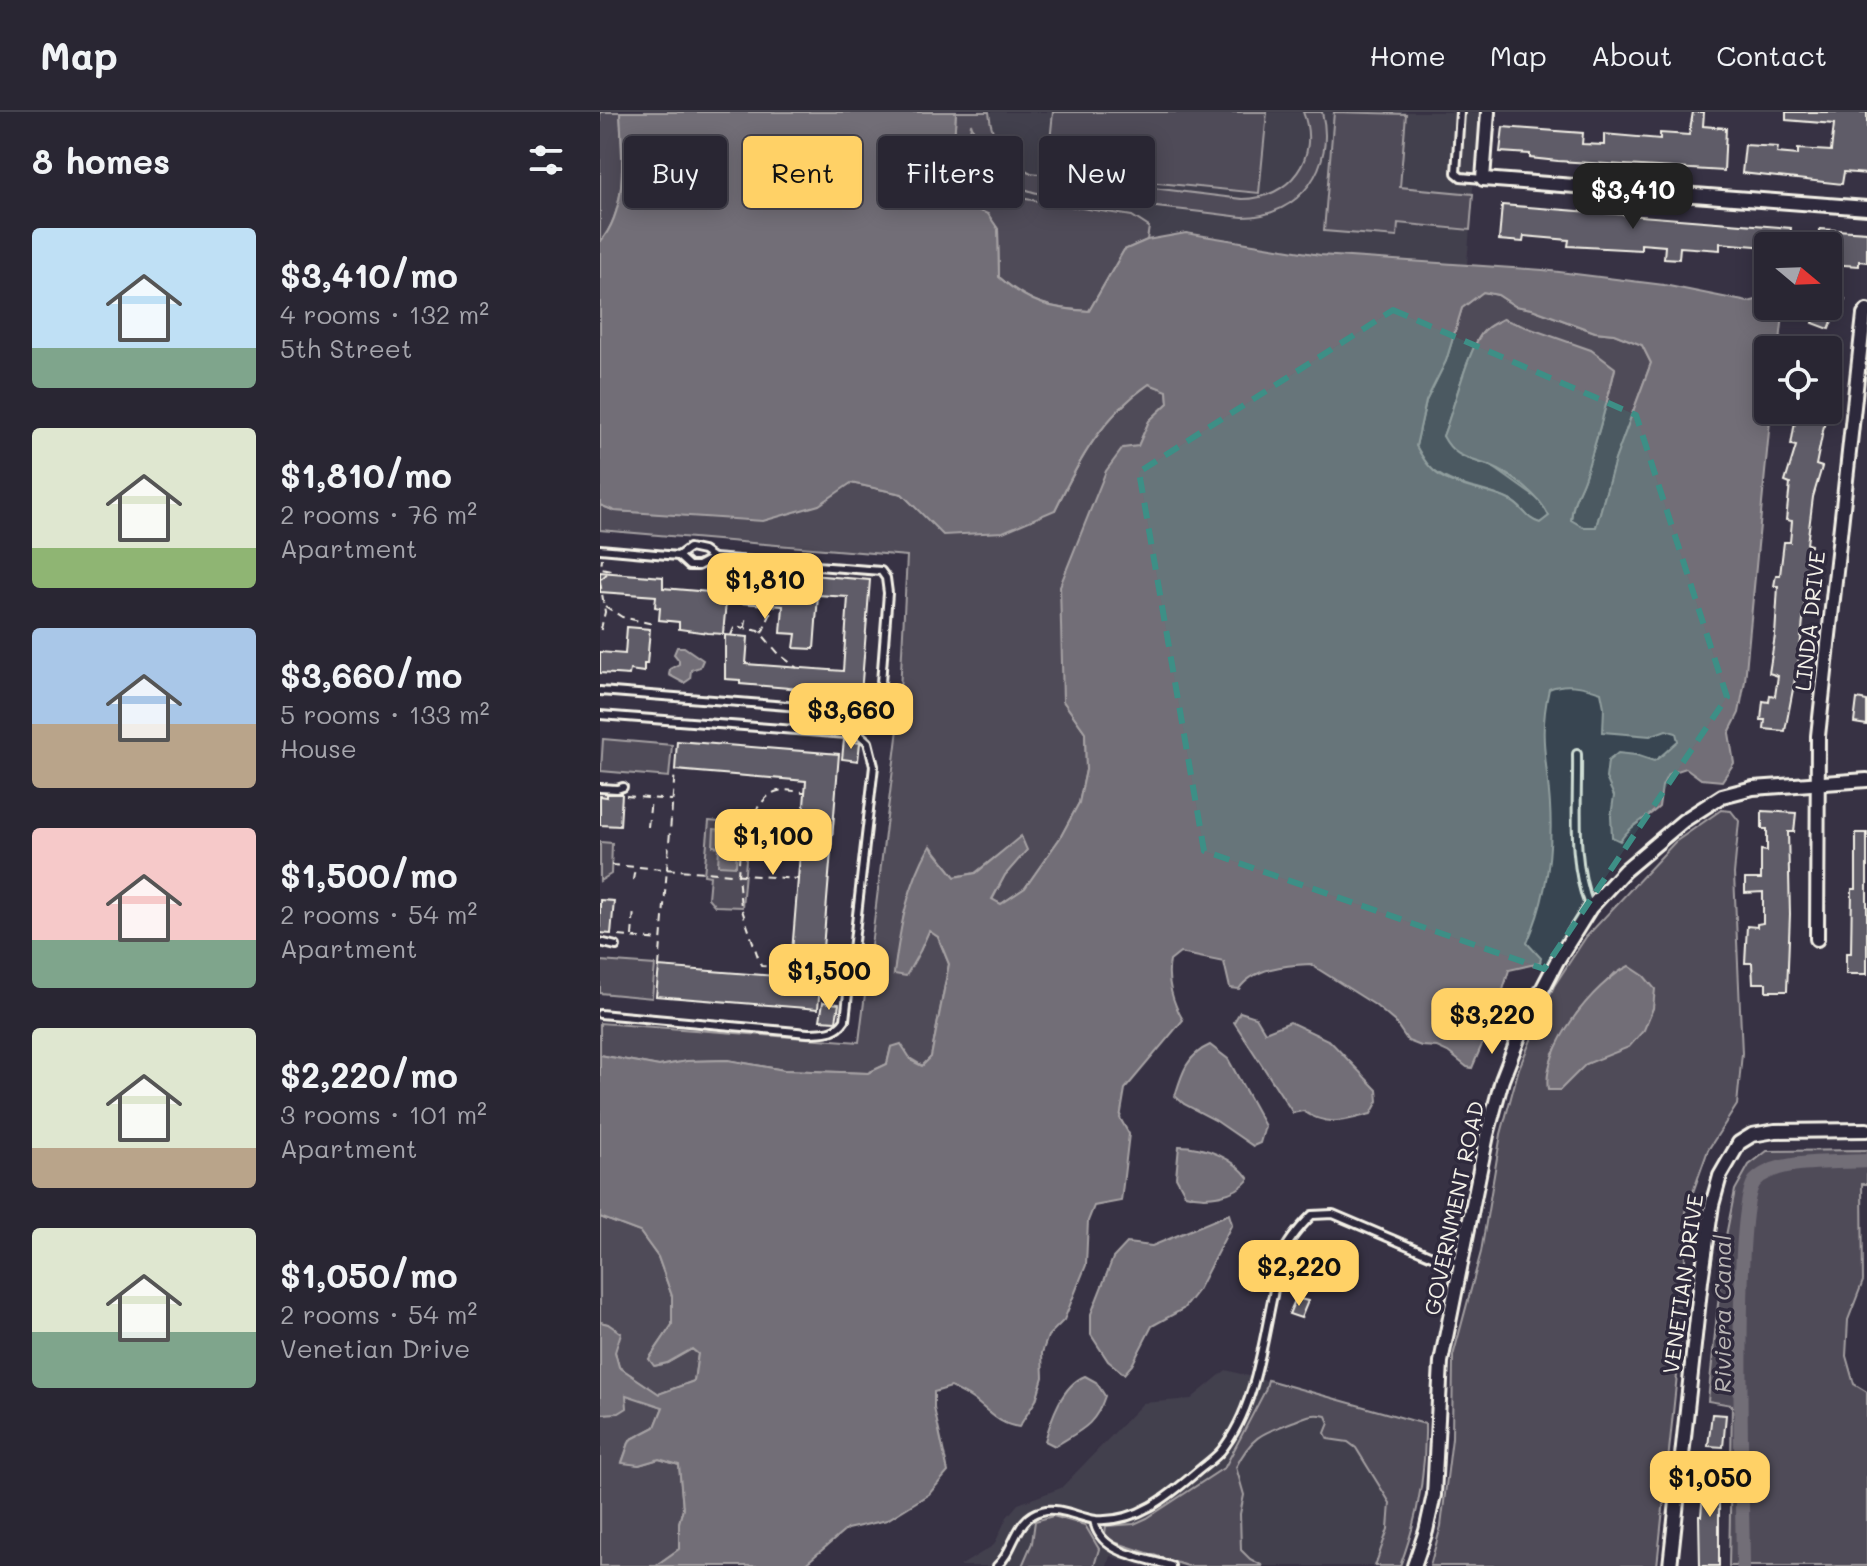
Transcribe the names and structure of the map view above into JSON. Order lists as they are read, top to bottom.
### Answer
{
  "streets": {
    "street": ["LINDA DRIVE", "GOVERNMENT ROAD", "VENETIAN DRIVE"]
  },
  "crossings": [
    ["LINDA DRIVE", "GOVERNMENT ROAD"]
  ],
  "water": ["Riviera Canal"],
  "north": "right",
  "page": {
    "header": "Map",
    "nav": [
      "Home",
      "Map",
      "About",
      "Contact"
    ],
    "heading": "8 homes",
    "chip": [
      "Buy",
      "Rent",
      "Filters",
      "New"
    ],
    "price": [
      "$3,410",
      "$1,810",
      "$3,660",
      "$1,100",
      "$1,500",
      "$3,220",
      "$2,220",
      "$1,050"
    ],
    "list": [
      {
        "name": "$3,410/mo",
        "note": "4 rooms · 132 m² · 5th Street"
      },
      {
        "name": "$1,810/mo",
        "note": "2 rooms · 76 m² · Apartment"
      },
      {
        "name": "$3,660/mo",
        "note": "5 rooms · 133 m² · House"
      },
      {
        "name": "$1,500/mo",
        "note": "2 rooms · 54 m² · Apartment"
      },
      {
        "name": "$2,220/mo",
        "note": "3 rooms · 101 m² · Apartment"
      },
      {
        "name": "$1,050/mo",
        "note": "2 rooms · 54 m² · Venetian Drive"
      }
    ]
  }
}
